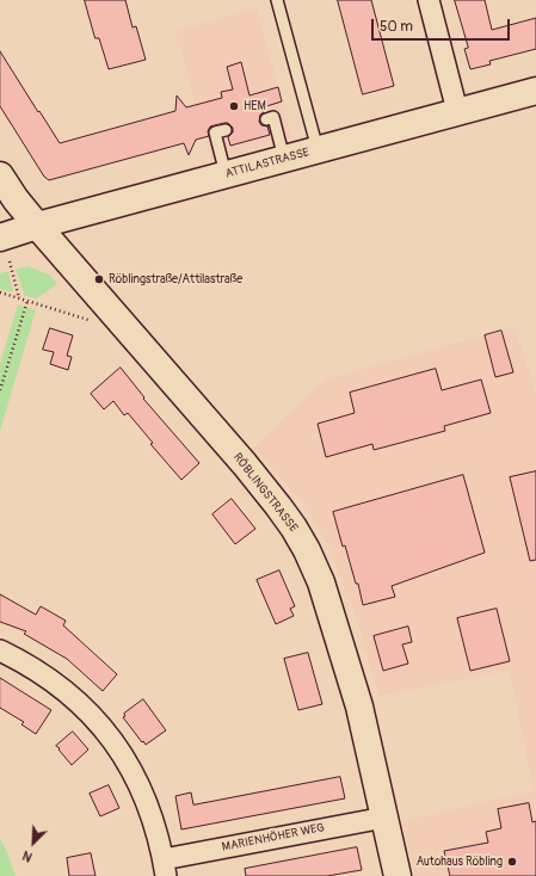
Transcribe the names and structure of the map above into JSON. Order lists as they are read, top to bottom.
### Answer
{
  "streets": {
    "street": ["ATTILASTRASSE", "RÖBLINGSTRASSE", "MARIENHÖHER WEG"]
  },
  "crossings": [
    ["ATTILASTRASSE", "RÖBLINGSTRASSE"],
    ["RÖBLINGSTRASSE", "MARIENHÖHER WEG"]
  ],
  "places": ["HEM", "Röblingstraße/Attilastraße", "Autohaus Röbling"],
  "scale_bar": "50 m",
  "north": "bottom left"
}
